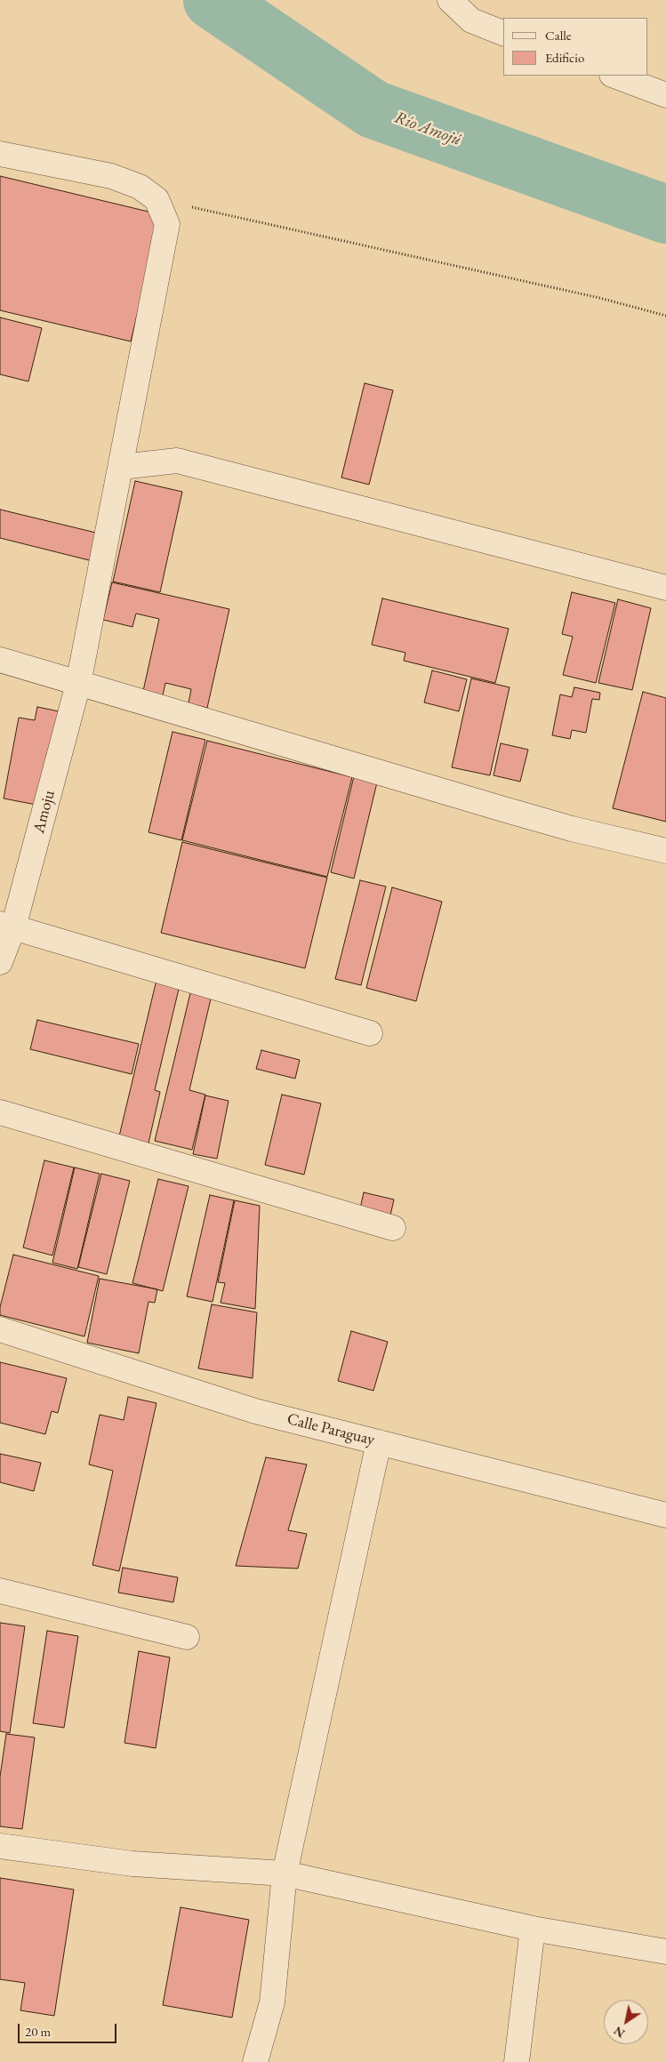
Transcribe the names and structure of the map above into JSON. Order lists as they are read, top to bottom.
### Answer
{
  "streets": {
    "street": ["Amoju", "Calle Paraguay"]
  },
  "water": ["Río Amojú"],
  "legend": ["Calle", "Edificio"],
  "scale_bar": "20 m",
  "north": "bottom left"
}
